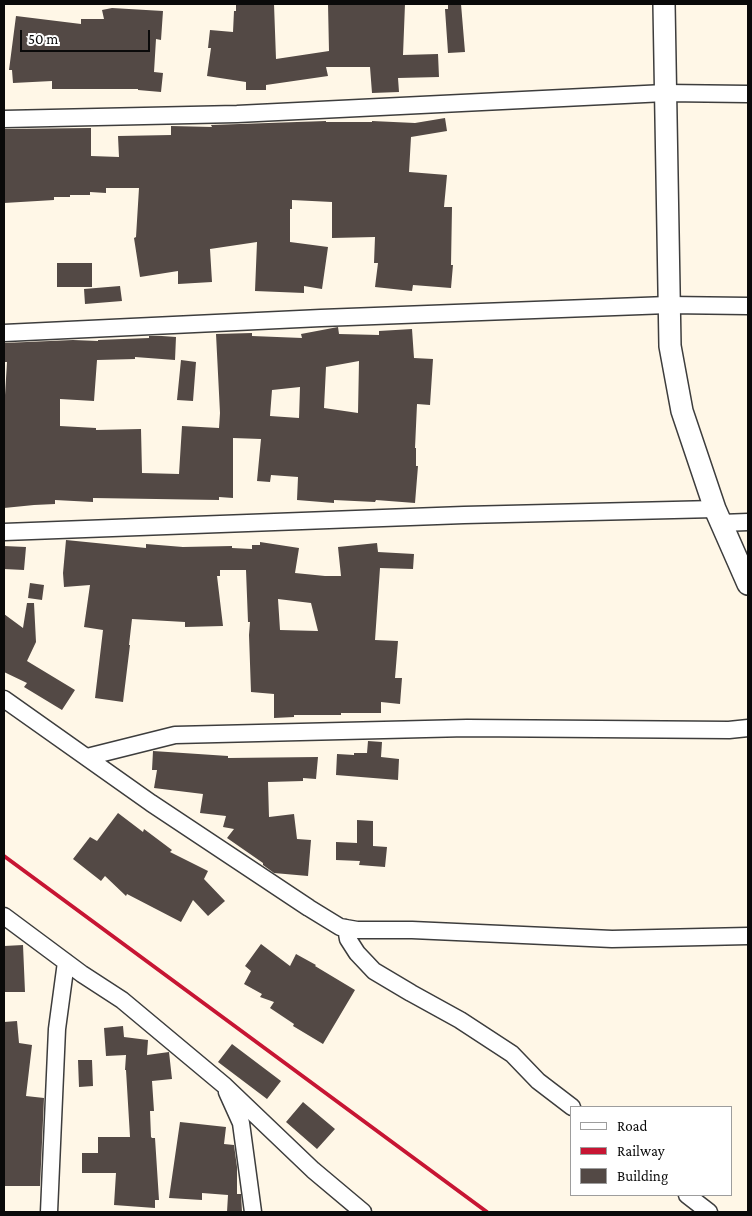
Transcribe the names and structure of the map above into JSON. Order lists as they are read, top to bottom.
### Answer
{
  "legend": ["Road", "Railway", "Building"],
  "scale_bar": "50 m"
}
